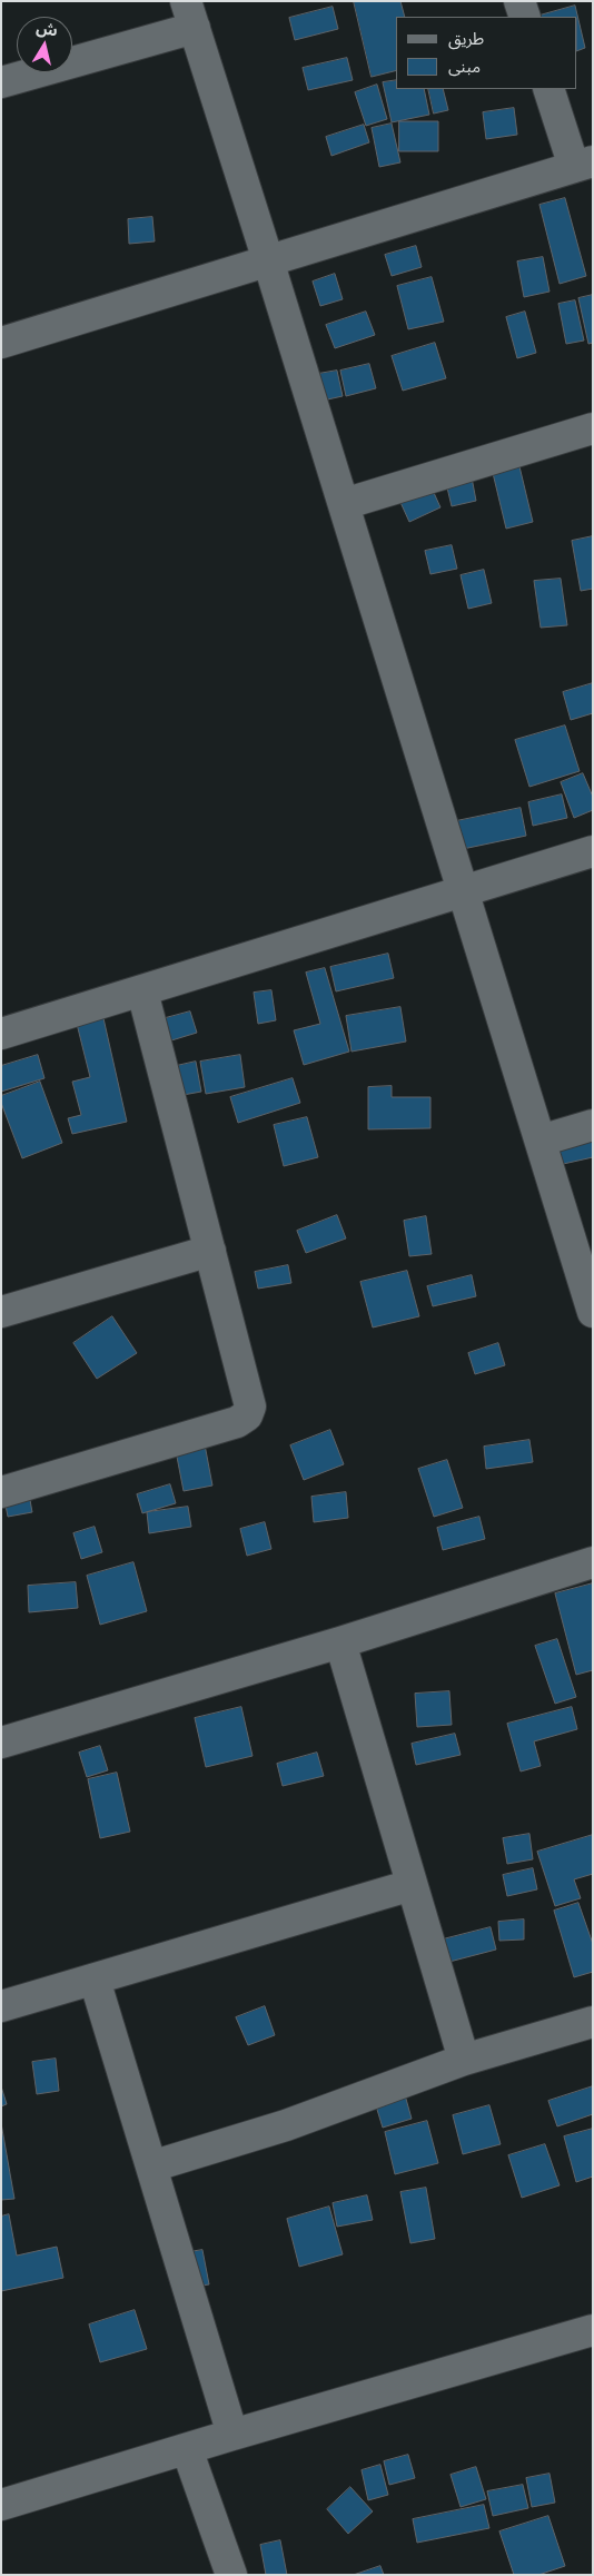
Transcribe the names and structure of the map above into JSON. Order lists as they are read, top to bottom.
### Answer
{
  "legend": ["طريق", "مبنى"],
  "north": "top"
}
